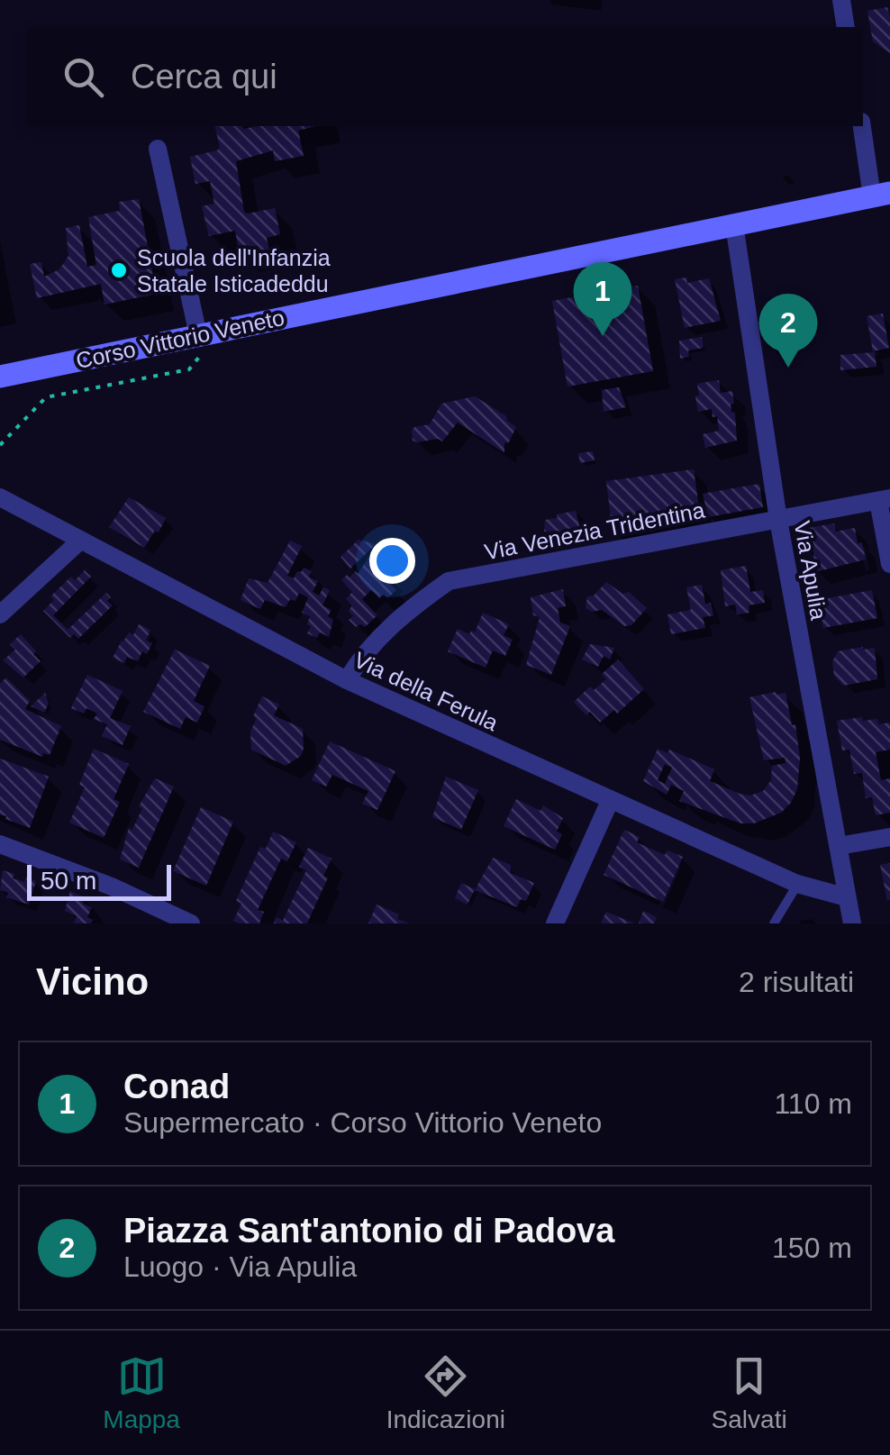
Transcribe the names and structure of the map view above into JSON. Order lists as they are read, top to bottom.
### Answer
{
  "streets": {
    "main road": ["Corso Vittorio Veneto"],
    "street": ["Via Venezia Tridentina", "Via Apulia", "Via della Ferula"]
  },
  "crossings": [
    ["Corso Vittorio Veneto", "Via Apulia"],
    ["Via Venezia Tridentina", "Via Apulia"],
    ["Via Venezia Tridentina", "Via della Ferula"],
    ["Via Apulia", "Via della Ferula"]
  ],
  "places": ["Scuola dell'Infanzia Statale Isticadeddu"],
  "scale_bar": "50 m",
  "page": {
    "search": "Cerca qui",
    "pins": ["1", "2"],
    "scale": "50 m",
    "heading": ["Vicino", "2 risultati"],
    "list": [
      {
        "mark": "1",
        "name": "Conad",
        "note": "Supermercato · Corso Vittorio Veneto",
        "value": "110 m"
      },
      {
        "mark": "2",
        "name": "Piazza Sant'antonio di Padova",
        "note": "Luogo · Via Apulia",
        "value": "150 m"
      }
    ],
    "nav": ["Mappa", "Indicazioni", "Salvati"]
  }
}
